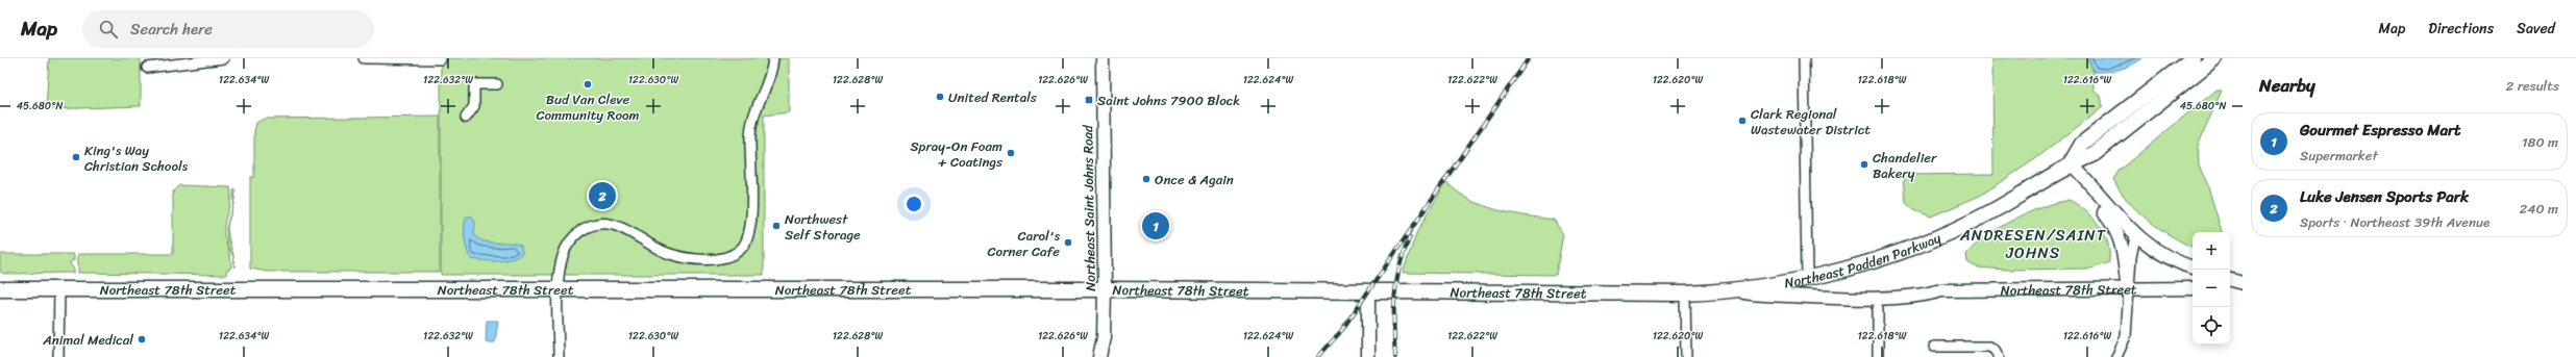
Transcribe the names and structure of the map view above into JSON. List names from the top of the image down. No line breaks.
{"streets":{"main road":["Northeast Padden Parkway","Northeast 78th Street"],"street":["Northeast Saint Johns Road"]},"crossings":[["Northeast Saint Johns Road","Northeast 78th Street"],["Northeast Padden Parkway","Northeast 78th Street"]],"districts":["ANDRESEN/SAINT JOHNS"],"places":{"other":["Bud Van Cleve Community Room","United Rentals","Clark Regional Wastewater District","Spray-On Foam + Coatings","King's Way Christian Schools","Chandelier Bakery","Once & Again","Northwest Self Storage","Carol's Corner Cafe","Animal Medical"],"transit":["Saint Johns 7900 Block"]},"page":{"header":"Map","search":"Search here","nav":["Map","Directions","Saved"],"heading":["Nearby","2 results"],"list":[{"mark":"1","name":"Gourmet Espresso Mart","note":"Supermarket","value":"180 m"},{"mark":"2","name":"Luke Jensen Sports Park","note":"Sports · Northeast 39th Avenue","value":"240 m"}],"pins":["2","1"],"map_buttons":["+","−"]},"coordinates":["122.634°W","122.632°W","122.630°W","122.628°W","122.626°W","122.624°W","122.622°W","122.620°W","122.618°W","122.616°W","45.680°N"]}
